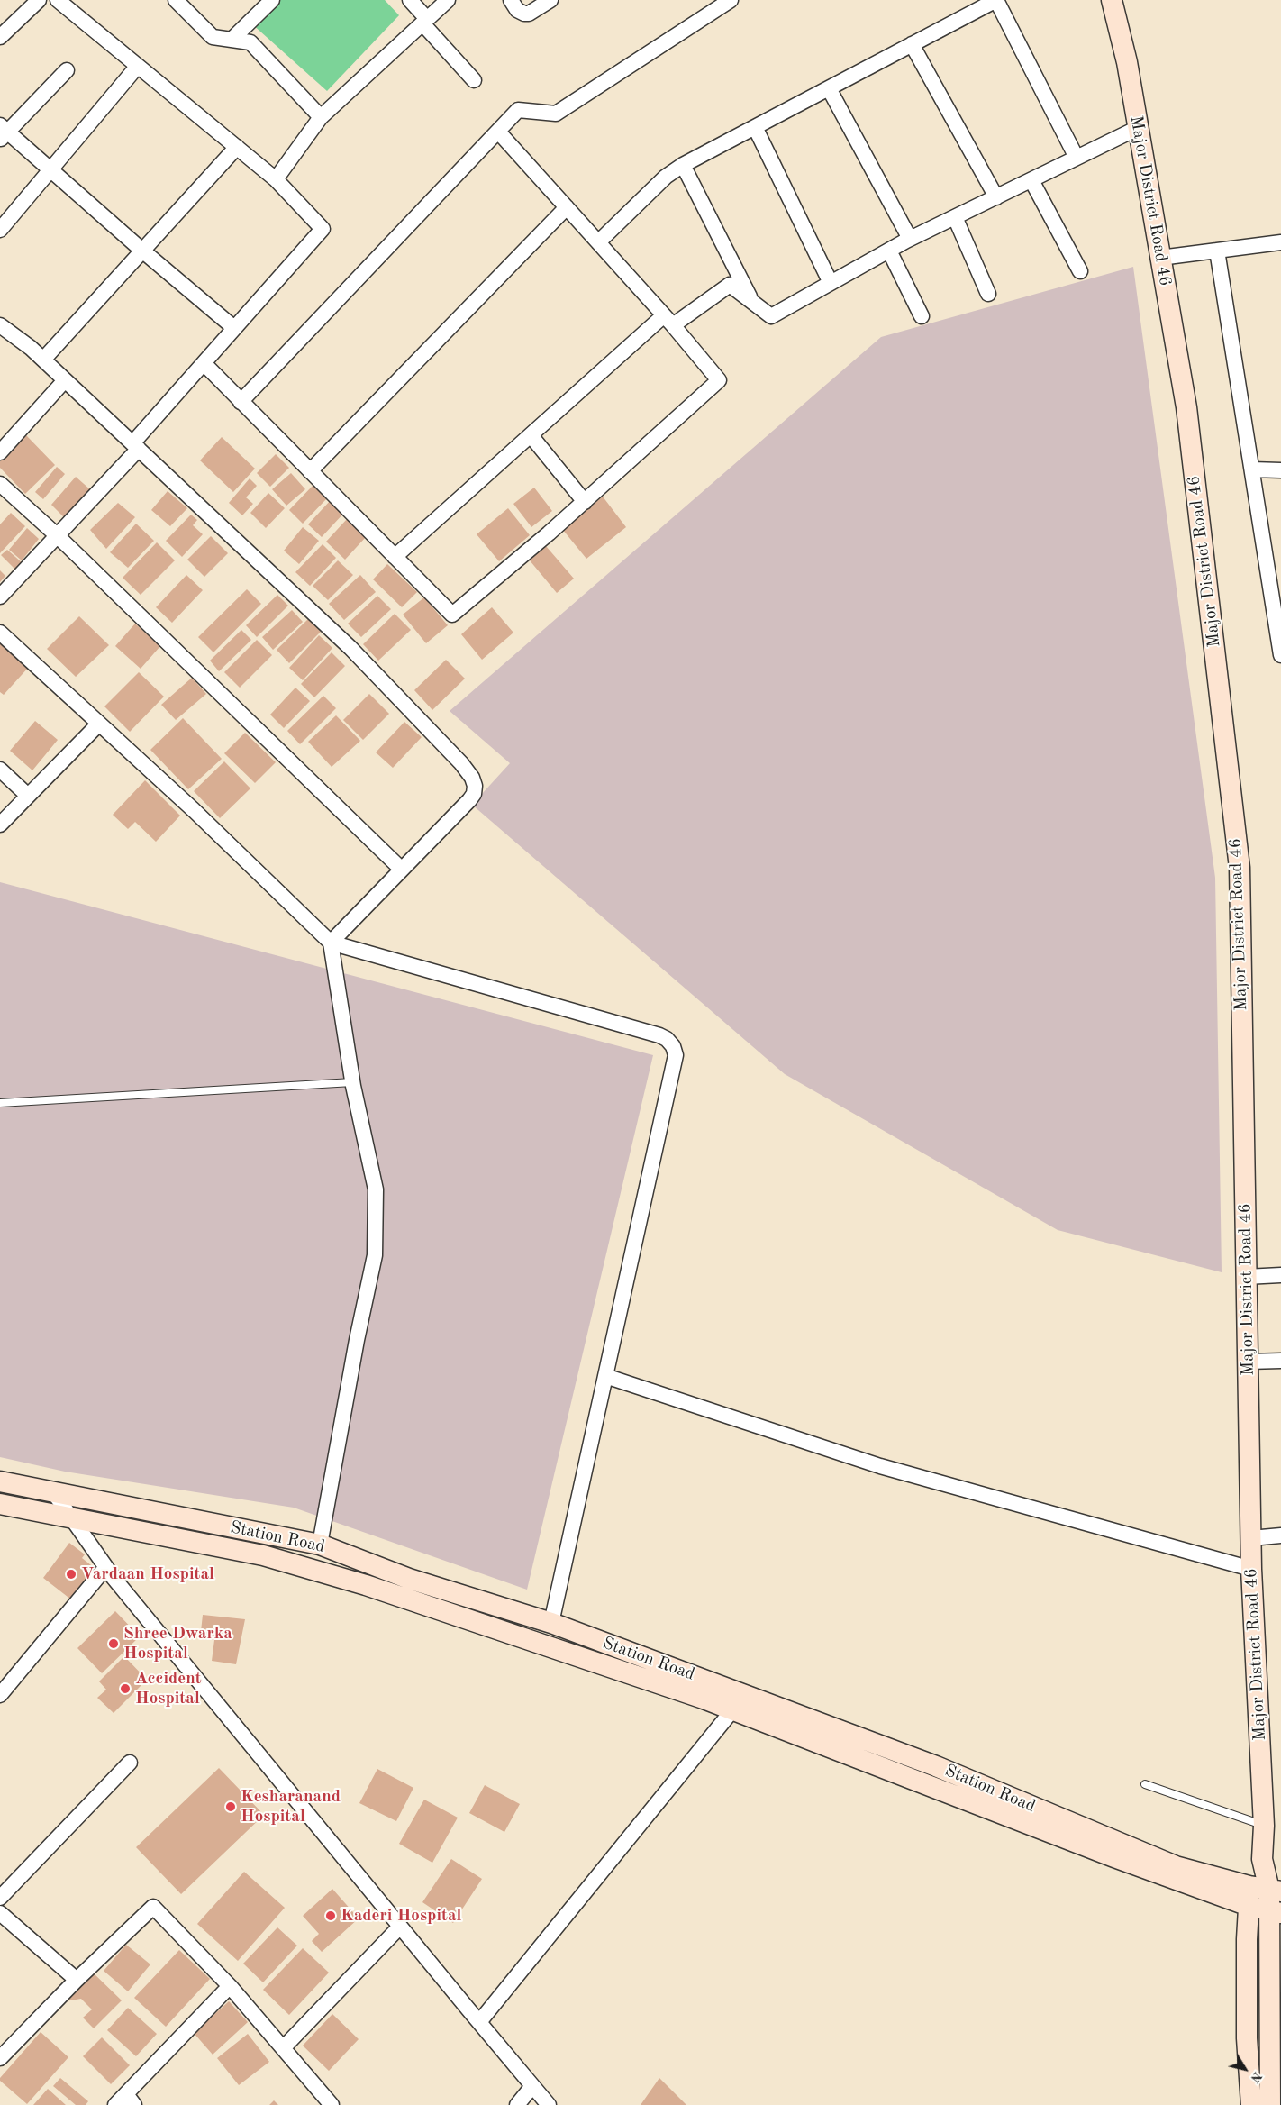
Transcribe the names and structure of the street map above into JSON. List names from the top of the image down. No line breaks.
{"streets":{"main road":["Major District Road 46","Station Road"]},"crossings":[["Major District Road 46","Station Road"]],"places":["Vardaan Hospital","Shree Dwarka Hospital","Accident Hospital","Kesharanand Hospital","Kaderi Hospital"],"north":"bottom right"}
